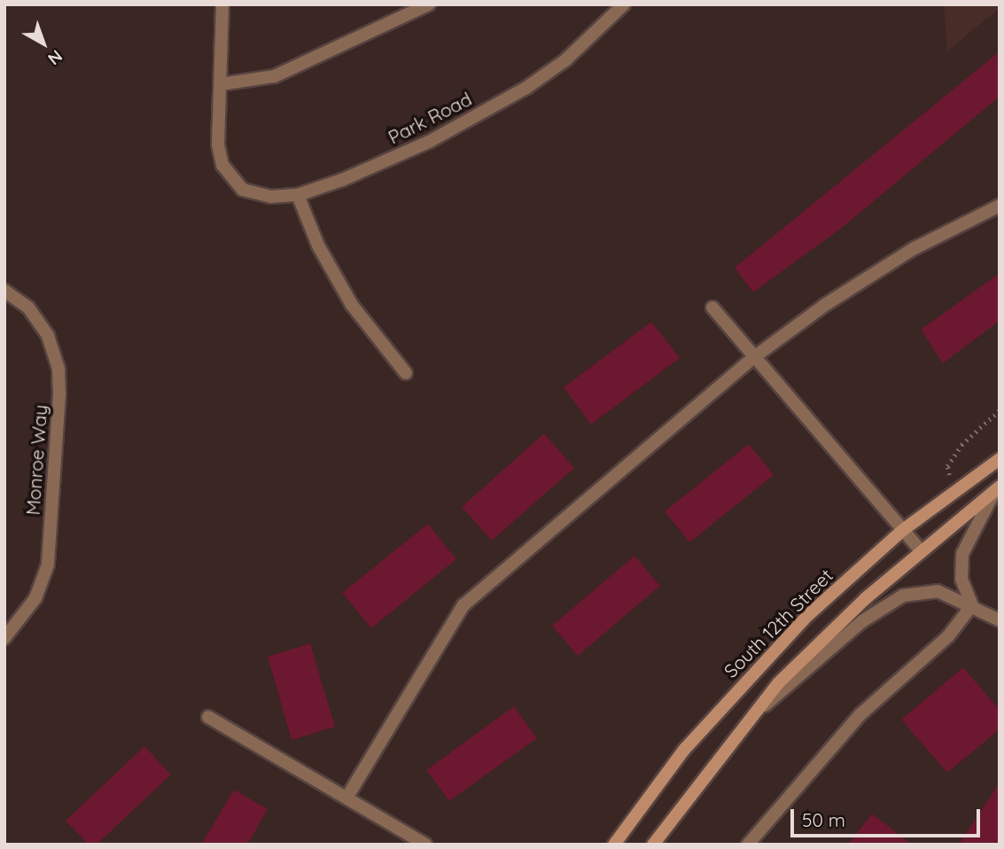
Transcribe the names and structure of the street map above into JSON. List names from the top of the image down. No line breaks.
{"streets":{"main road":["South 12th Street"],"street":["Park Road","Monroe Way"]},"scale_bar":"50 m","north":"bottom right"}
